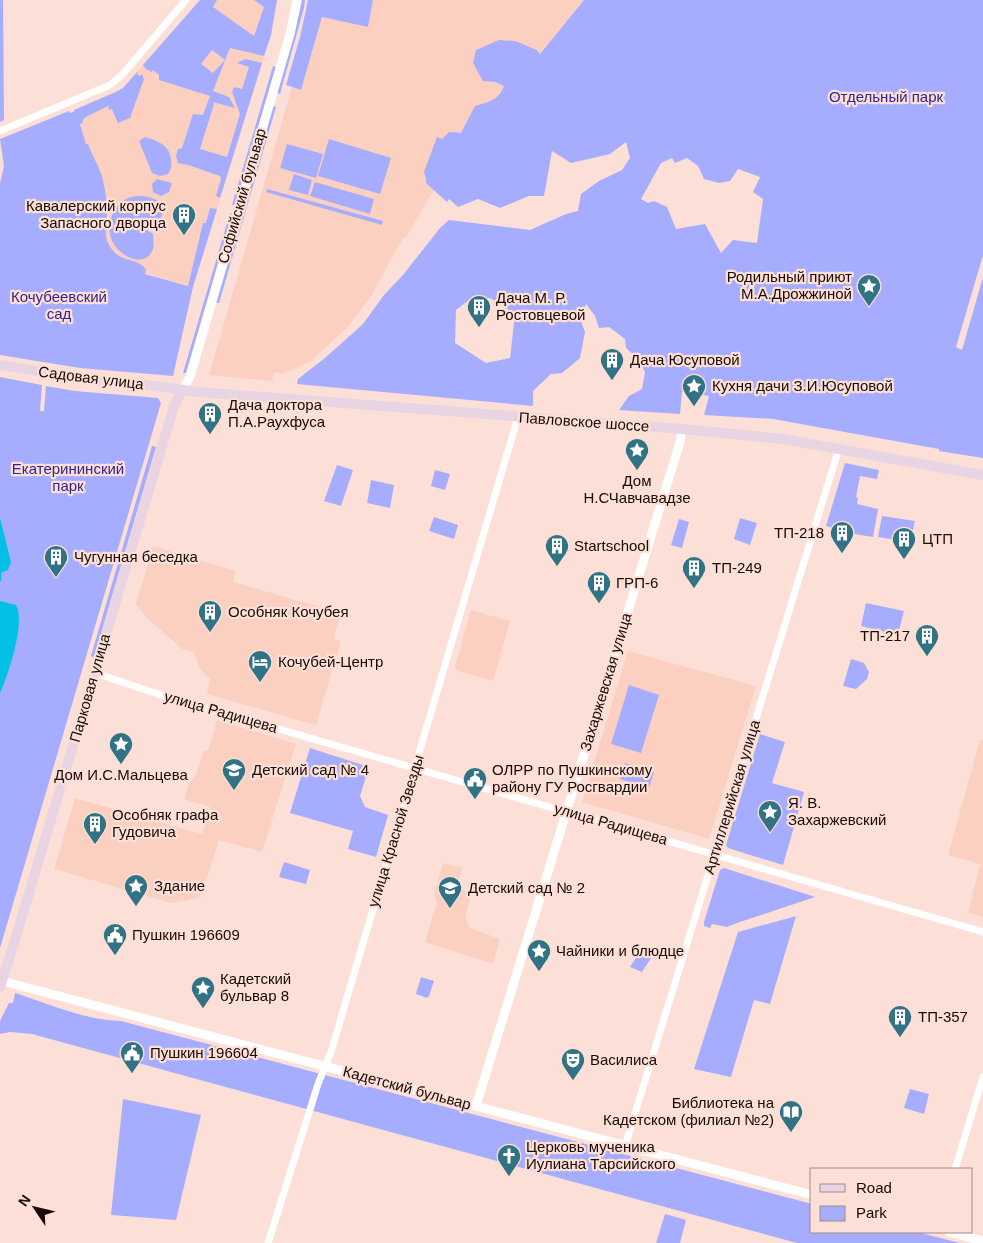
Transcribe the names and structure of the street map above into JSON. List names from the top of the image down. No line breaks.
{"streets":{"main road":["Садовая улица","Павловское шоссе","Парковая улица"],"street":["Софийский бульвар","Захаржевская улица","улица Радищева","Артиллерийская улица","улица Красной Звезды","Кадетский бульвар"]},"crossings":[["Софийский бульвар","Садовая улица"],["Софийский бульвар","Павловское шоссе"],["Софийский бульвар","Парковая улица"],["Садовая улица","Павловское шоссе"],["Садовая улица","Парковая улица"],["Павловское шоссе","Захаржевская улица"],["Павловское шоссе","Парковая улица"],["Павловское шоссе","Артиллерийская улица"],["Павловское шоссе","улица Красной Звезды"],["Захаржевская улица","улица Радищева"],["Захаржевская улица","Кадетский бульвар"],["Парковая улица","улица Радищева"],["Парковая улица","Кадетский бульвар"],["улица Радищева","Артиллерийская улица"],["улица Радищева","улица Красной Звезды"],["Артиллерийская улица","Кадетский бульвар"],["улица Красной Звезды","Кадетский бульвар"]],"parks":["Отдельный парк","Кочубеевский сад","Екатерининский парк"],"places":{"building":["Кавалерский корпус Запасного дворца","Дача М. Р. Ростовцевой","Дача Юсуповой","Дача доктора П.А.Раухфуса","ТП-218","ЦТП","Startschool","Чугунная беседка","ТП-249","ГРП-6","Особняк Кочубея","ТП-217","Особняк графа Гудовича","ТП-357"],"place":["Родильный приют М.А.Дрожжиной","Кухня дачи З.И.Юсуповой","Дом Н.СЧавчавадзе","Дом И.С.Мальцева","Я. В. Захаржевский","Здание","Чайники и блюдце","Кадетский бульвар 8"],"hotel":["Кочубей-Центр"],"school or university":["Детский сад № 4","Детский сад № 2"],"public building":["ОЛРР по Пушкинскому району ГУ Росгвардии","Пушкин 196609","Пушкин 196604"],"theatre":["Василиса"],"library":["Библиотека на Кадетском (филиал №2)"],"church":["Церковь мученика Иулиана Тарсийского"]},"legend":["Road","Park"],"north":"top left"}
